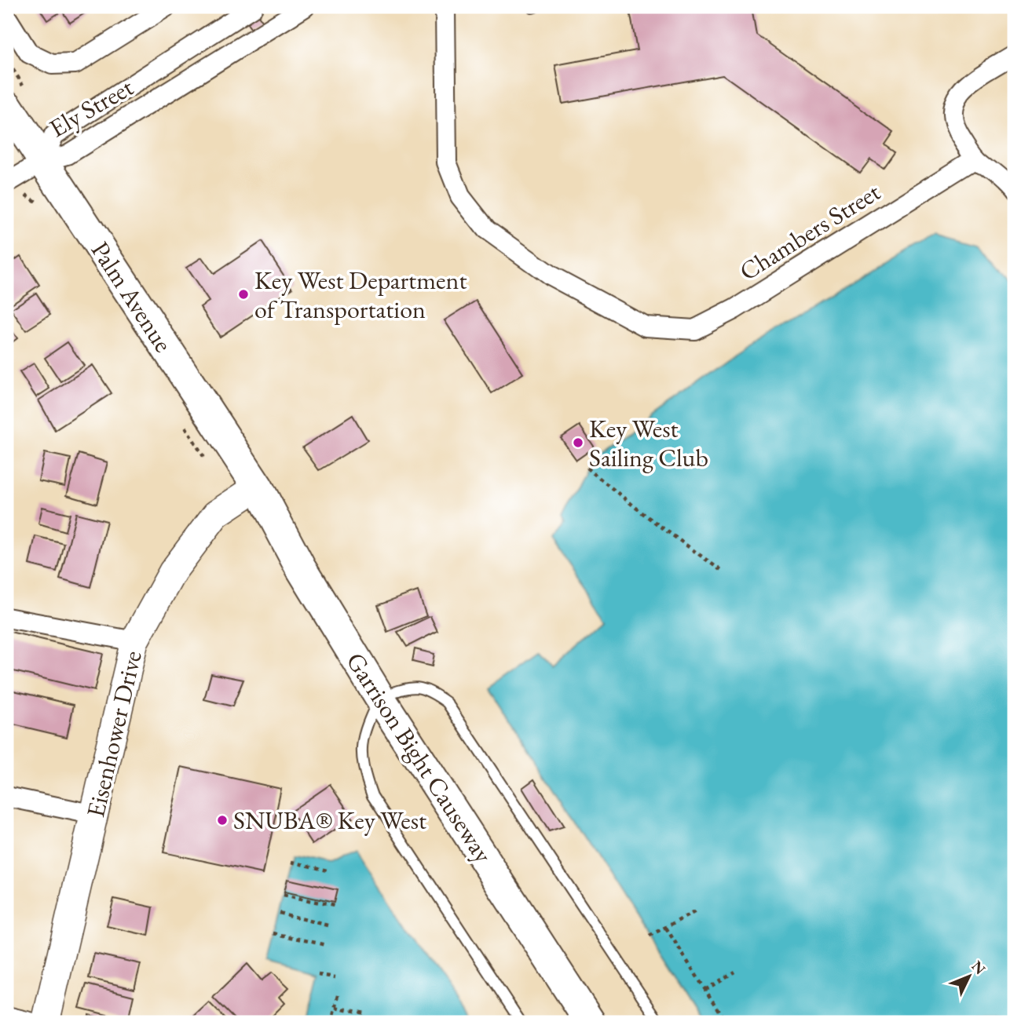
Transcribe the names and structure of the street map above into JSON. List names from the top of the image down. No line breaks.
{"streets":{"main road":["Palm Avenue","Garrison Bight Causeway"],"street":["Ely Street","Chambers Street","Eisenhower Drive"]},"crossings":[["Ely Street","Palm Avenue"],["Palm Avenue","Eisenhower Drive"],["Palm Avenue","Garrison Bight Causeway"],["Eisenhower Drive","Garrison Bight Causeway"]],"places":["Key West Department of Transportation","Key West Sailing Club","SNUBA® Key West"],"north":"top right"}
